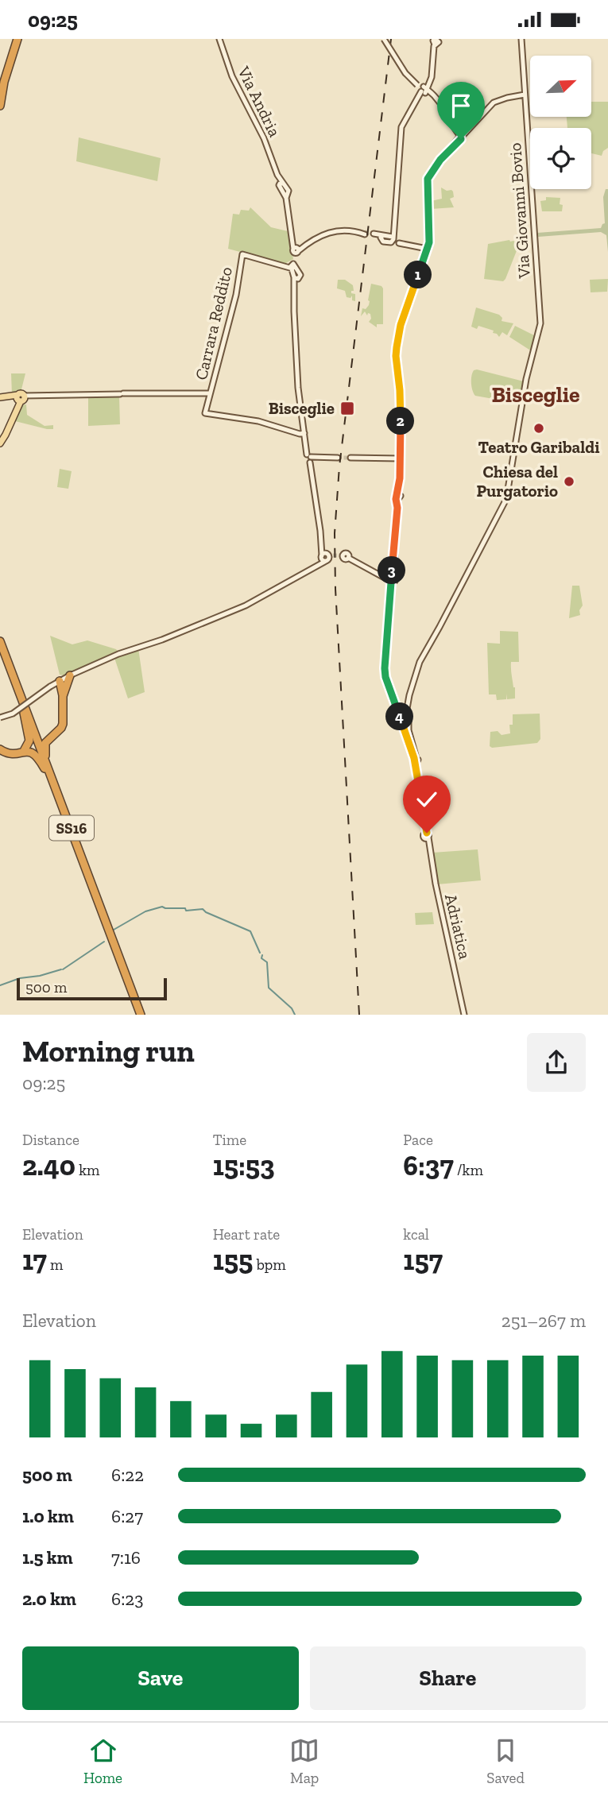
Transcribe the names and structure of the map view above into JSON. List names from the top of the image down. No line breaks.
{"streets":{"highway":["SS16"],"street":["Via Andria","Via Giovanni Bovio","Carrara Reddito","Adriatica"]},"crossings":[["Via Giovanni Bovio","Adriatica"]],"districts":["Bisceglie"],"places":{"transit":["Bisceglie"],"other":["Teatro Garibaldi","Chiesa del Purgatorio"]},"scale_bar":"500 m","north":"top right","page":{"status":"09:25","pins":["1","2","3","4"],"scale":"500 m","heading":["Morning run","09:25"],"stats":[["Distance","2.40 km"],["Time","15:53"],["Pace","6:37 /km"],["Elevation","17 m"],["Heart rate","155 bpm"],["kcal","157"]],"chart":["Elevation","251–267 m"],"list":[{"name":"500 m","note":"6:22"},{"name":"1.0 km","note":"6:27"},{"name":"1.5 km","note":"7:16"},{"name":"2.0 km","note":"6:23"}],"buttons":["Save","Share"],"tabs":["Home","Map","Saved"]}}
